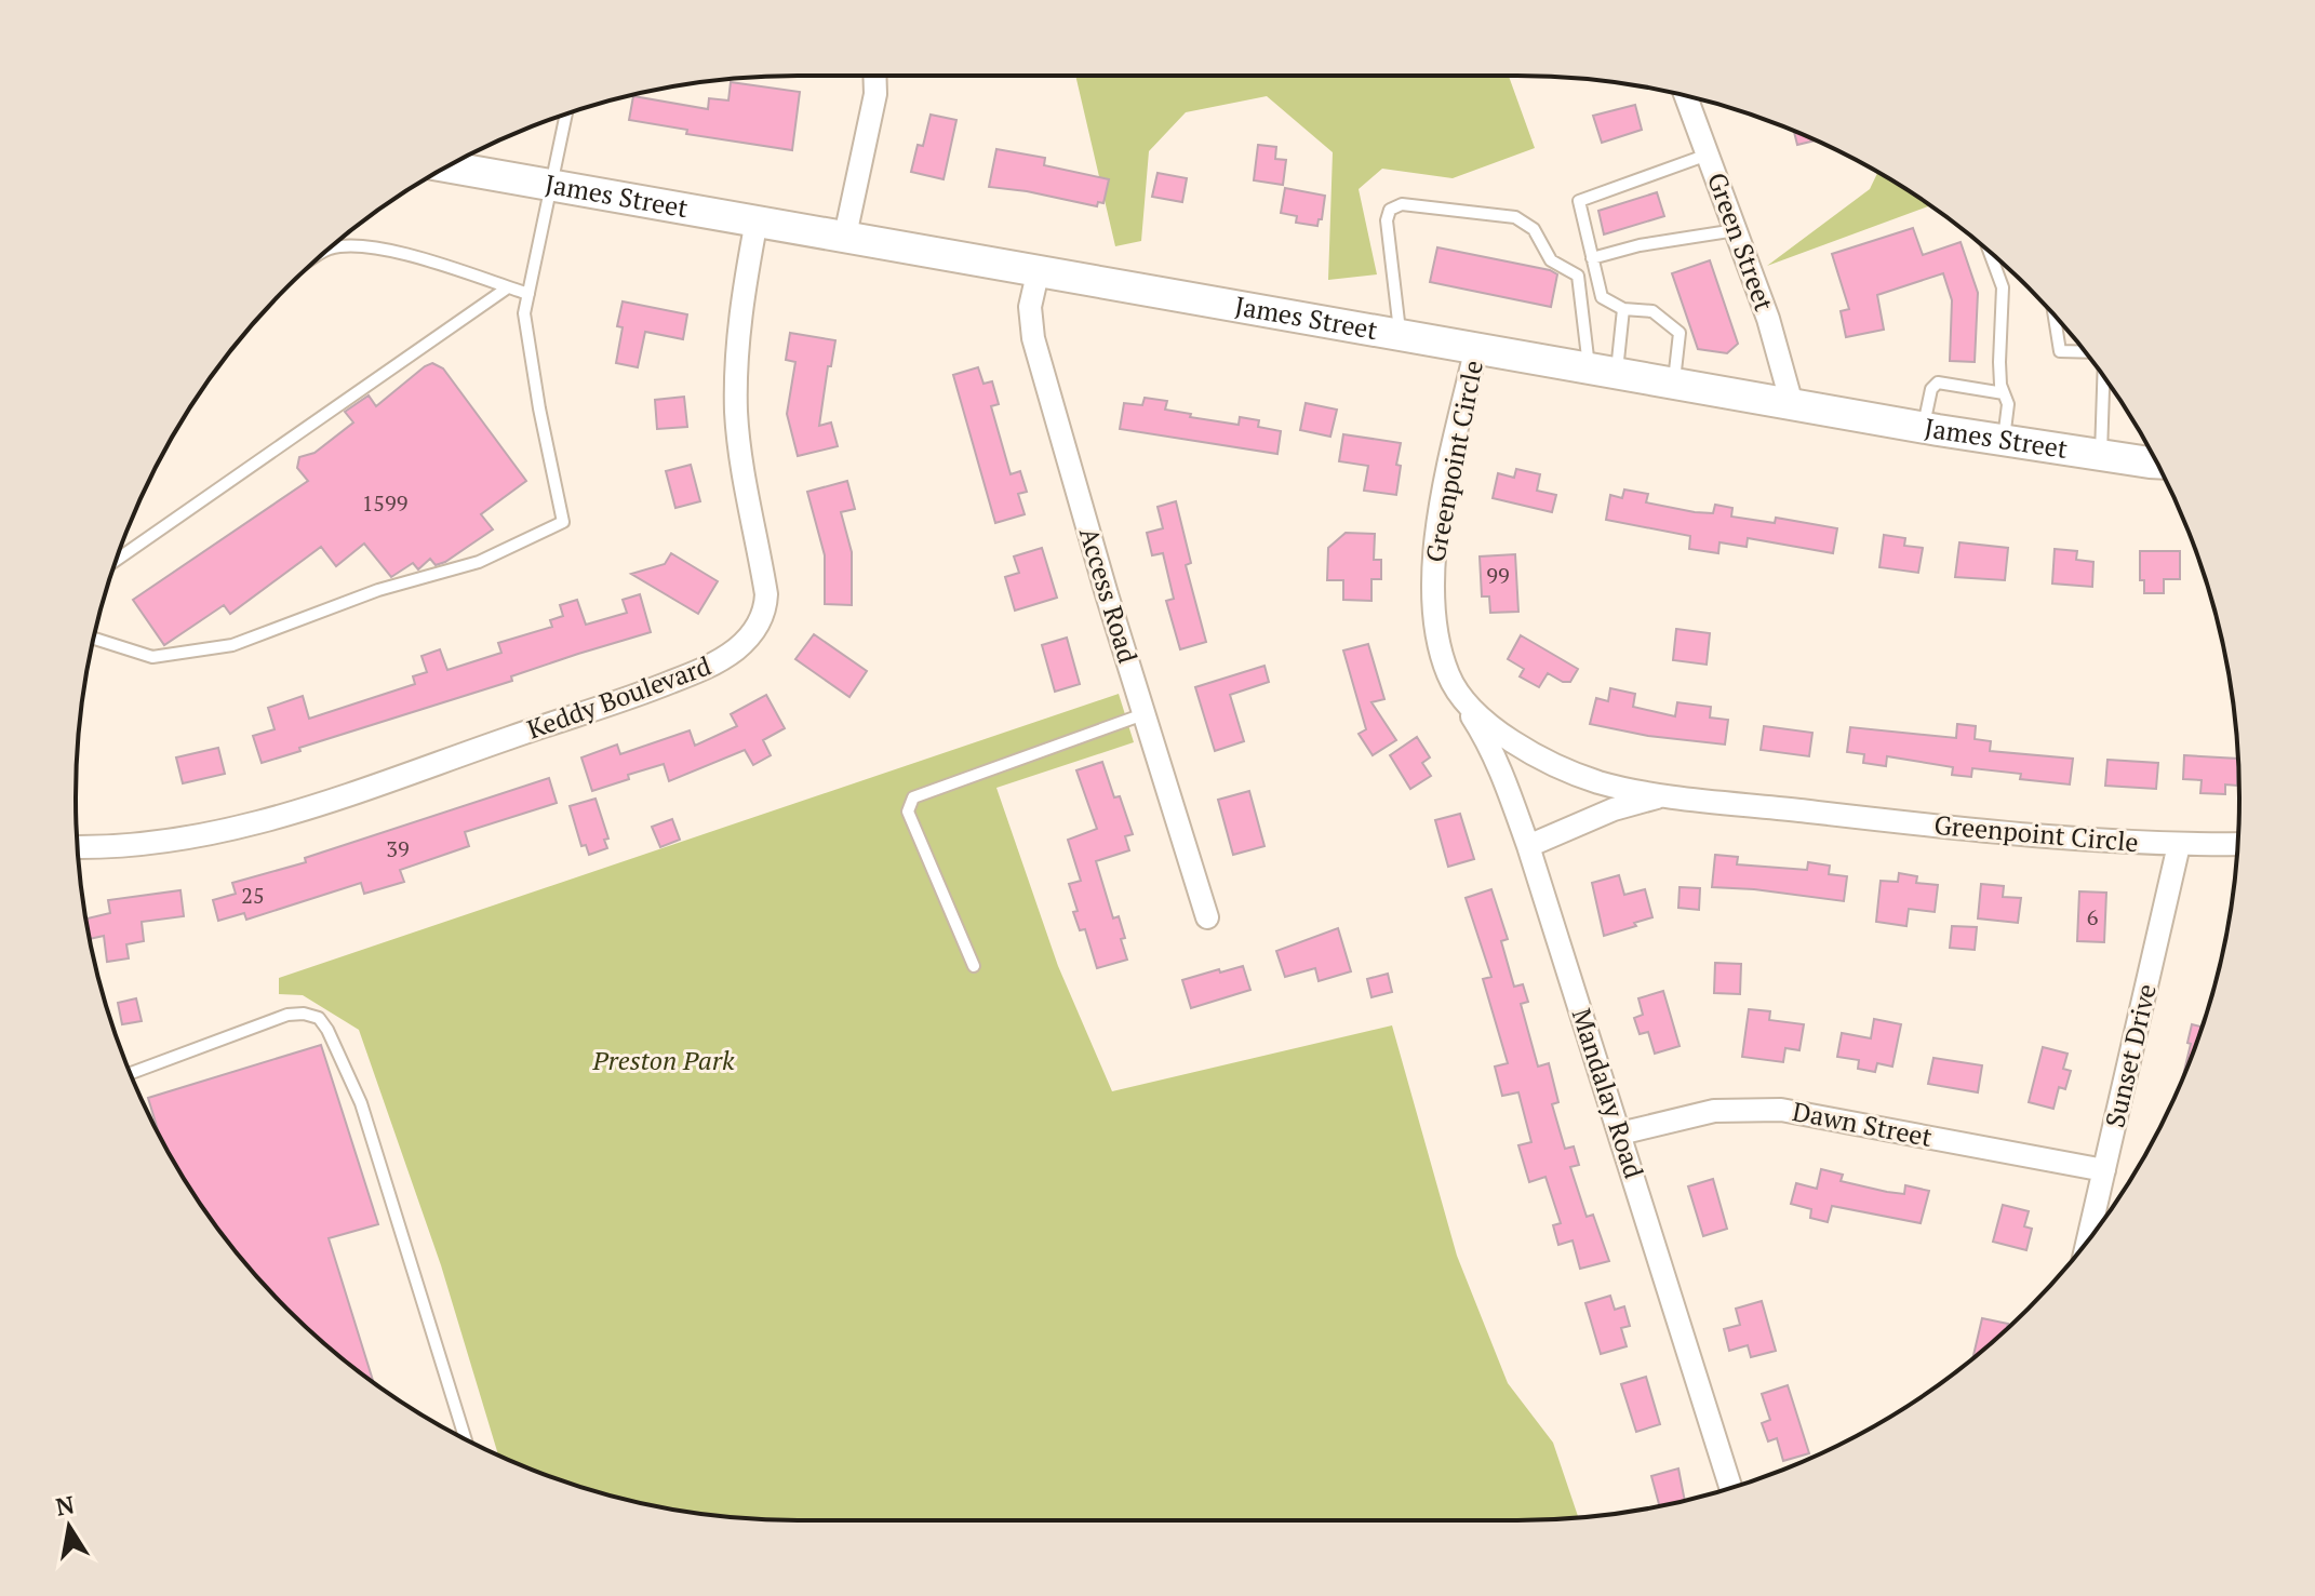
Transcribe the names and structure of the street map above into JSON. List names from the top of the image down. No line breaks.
{"streets":{"main road":["James Street"],"street":["Green Street","Greenpoint Circle","Access Road","Keddy Boulevard","Sunset Drive","Mandalay Road","Dawn Street"]},"crossings":[["James Street","Green Street"],["James Street","Greenpoint Circle"],["James Street","Access Road"],["James Street","Keddy Boulevard"],["Greenpoint Circle","Sunset Drive"],["Greenpoint Circle","Mandalay Road"],["Sunset Drive","Dawn Street"],["Mandalay Road","Dawn Street"]],"parks":["Preston Park"],"house_numbers":["1599","99","39","25","6"],"north":"top"}
